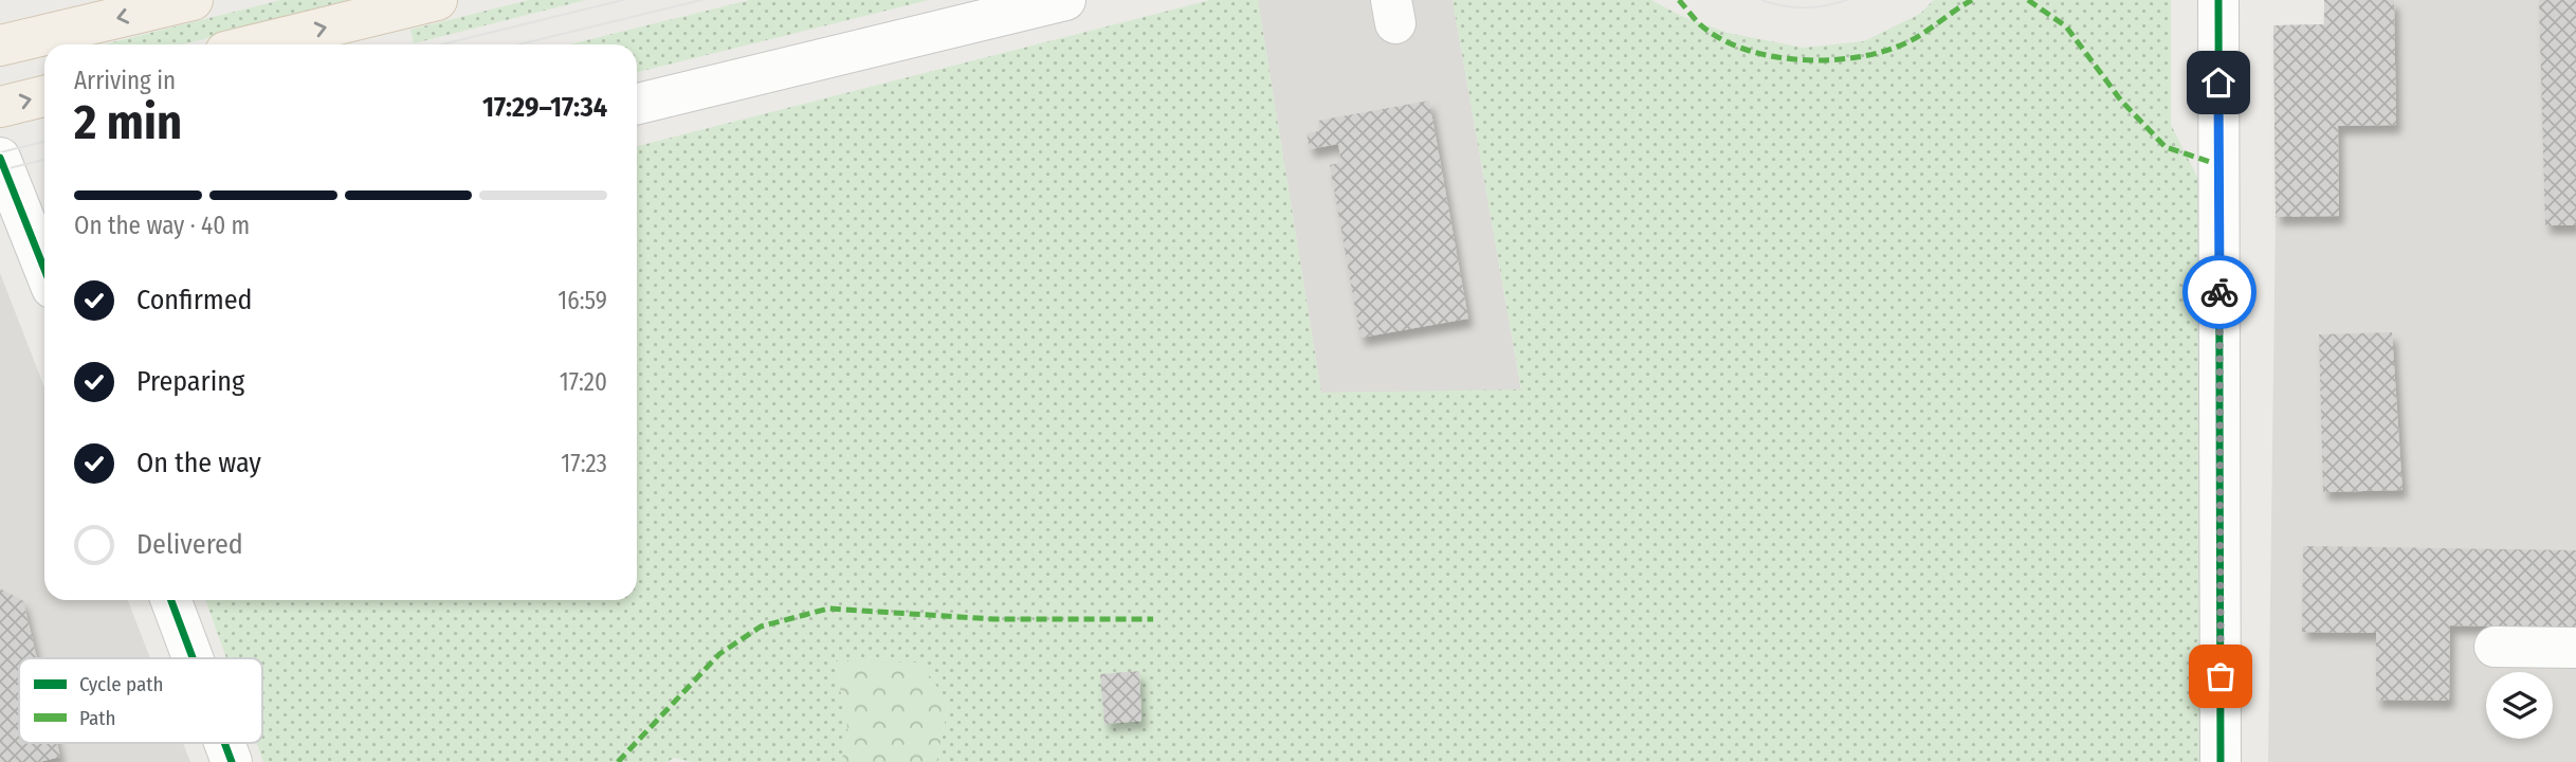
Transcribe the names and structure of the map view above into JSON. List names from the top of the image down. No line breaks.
{"legend":["Cycle path","Path"],"page":{"heading":["2 min","Arriving in","17:29–17:34"],"bar":"On the way · 40 m","list":[["Confirmed","16:59"],["Preparing","17:20"],["On the way","17:23"],"Delivered"]}}
